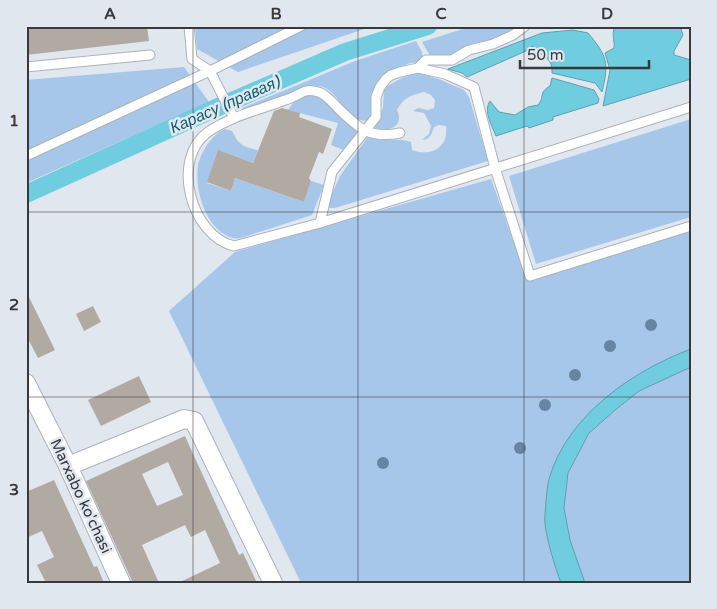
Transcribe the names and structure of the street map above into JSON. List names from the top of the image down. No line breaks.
{"streets":{"street":["Marxabo ko'chasi"]},"water":["Карасу (правая)"],"scale_bar":"50 m","grid":{"columns":["A","B","C","D"],"rows":["1","2","3"]}}
